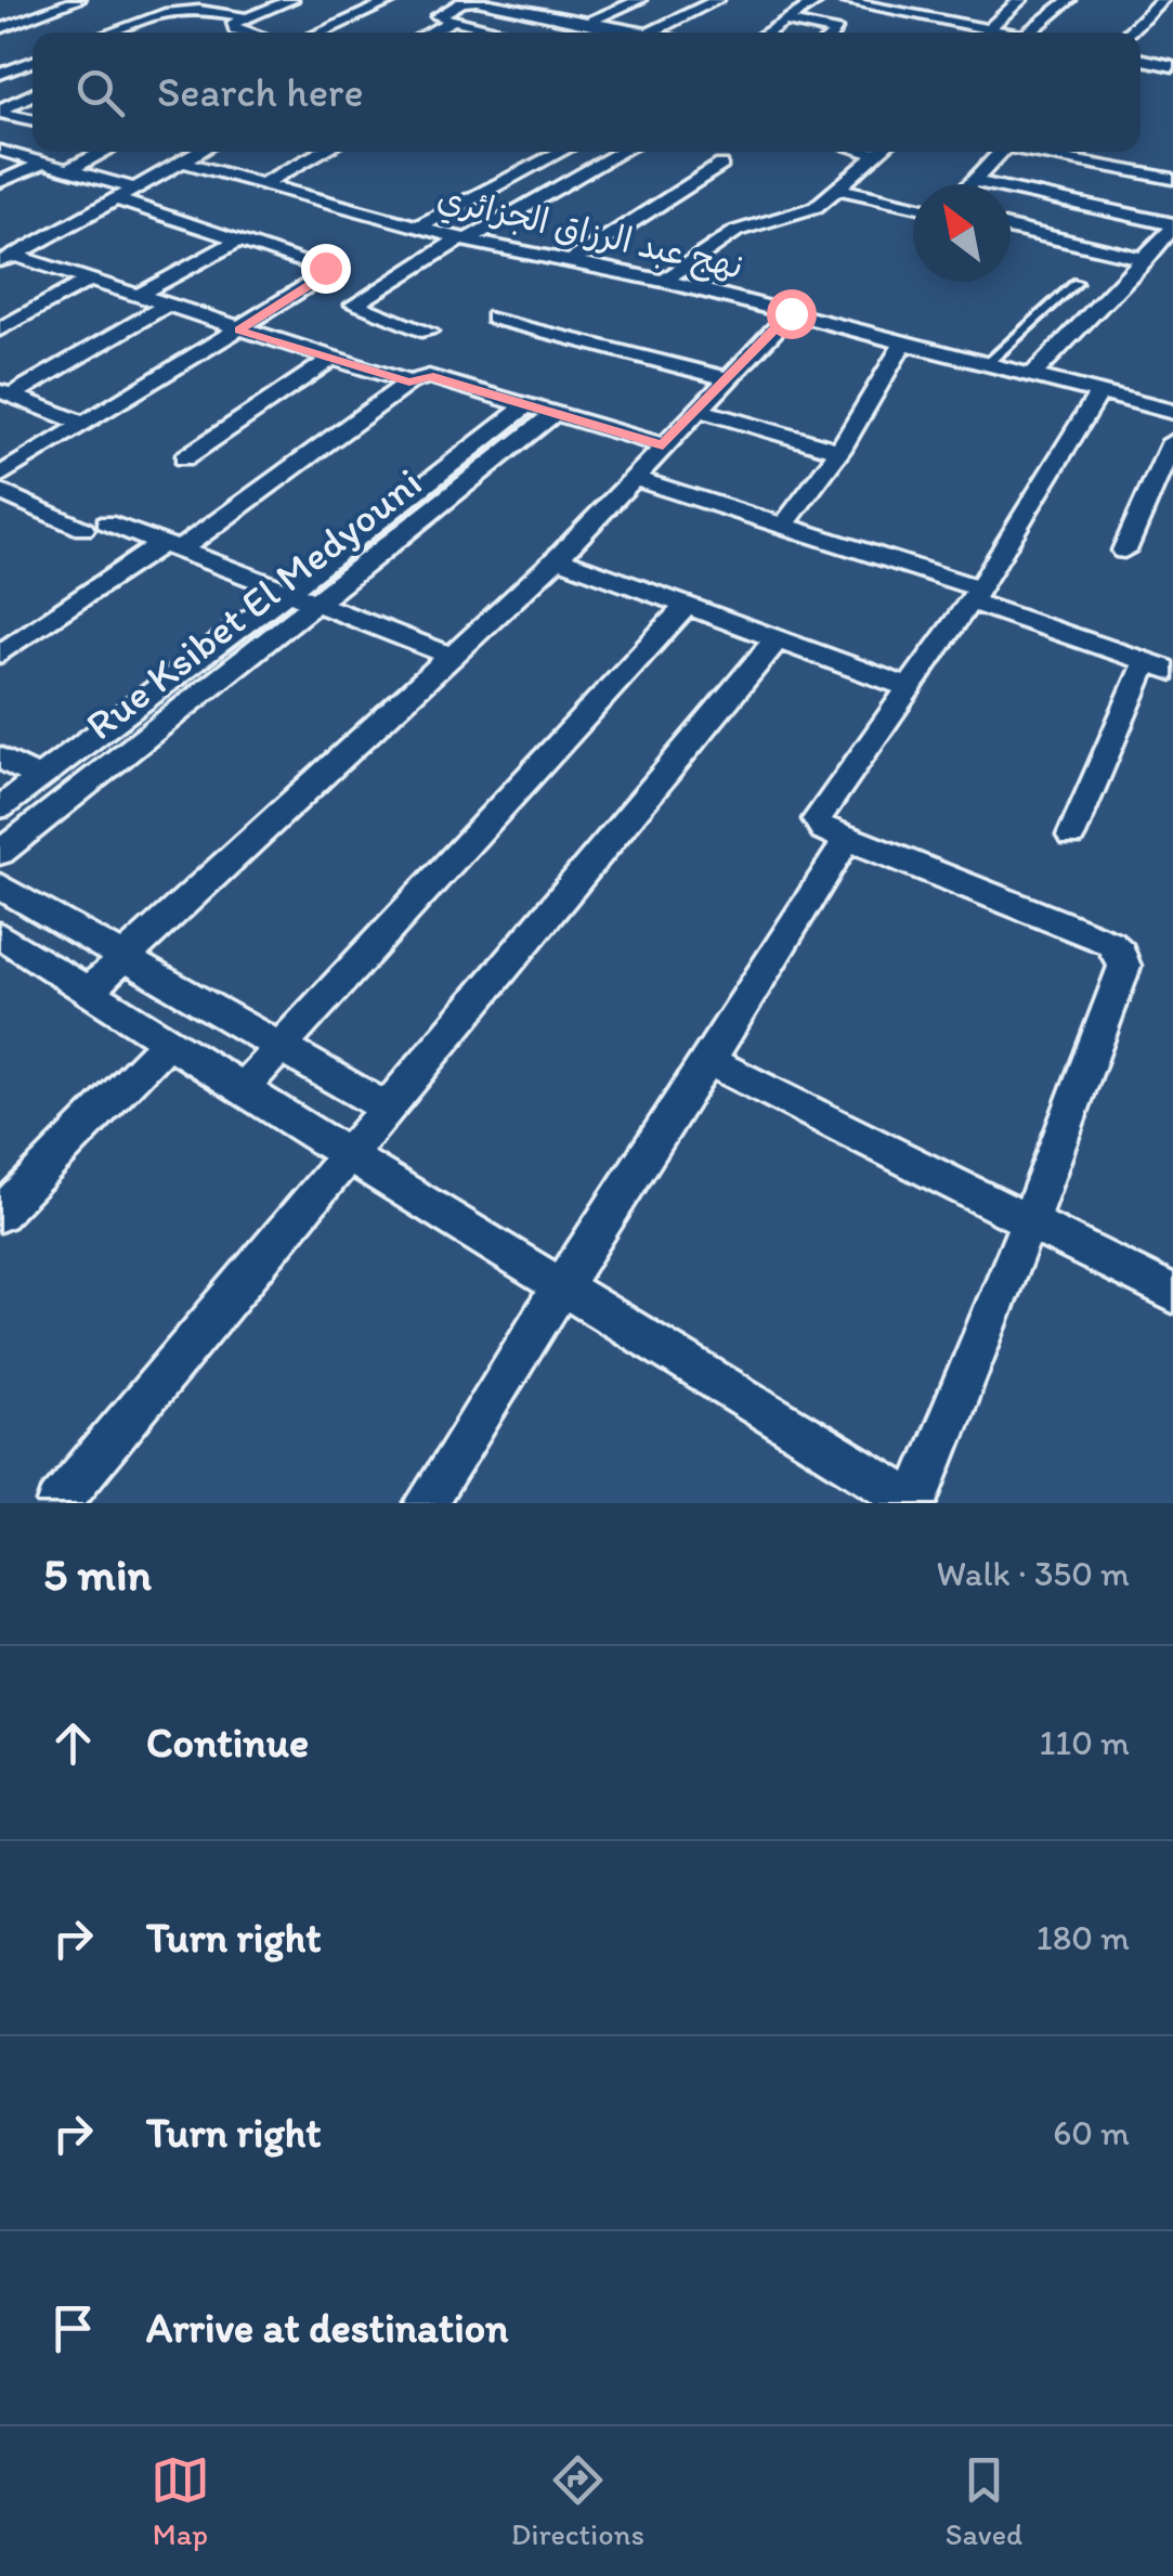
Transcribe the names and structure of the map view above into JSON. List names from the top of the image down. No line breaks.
{"streets":{"street":["نهج عبد الرزاق الجزائري","Rue Ksibet El Medyouni"]},"north":"top left","page":{"search":"Search here","heading":["5 min","Walk · 350 m"],"list":[["Continue","110 m"],["Turn right","180 m"],["Turn right","60 m"],"Arrive at destination"],"nav":["Map","Directions","Saved"]}}
